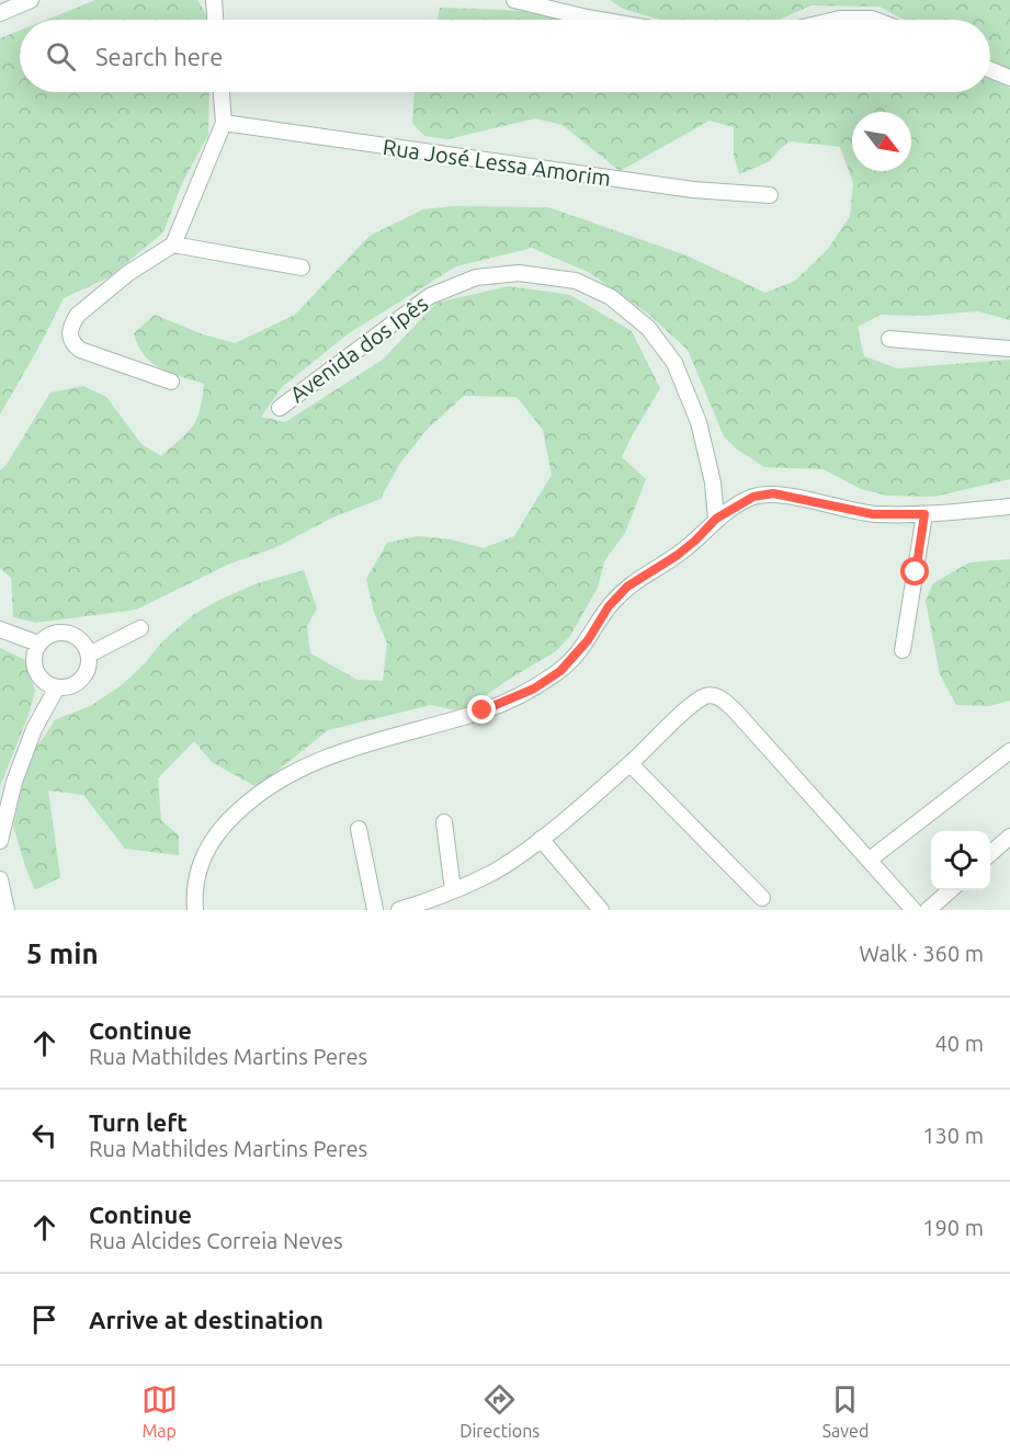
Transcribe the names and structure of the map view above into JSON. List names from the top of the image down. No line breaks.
{"streets":{"street":["Rua José Lessa Amorim","Avenida dos Ipês"]},"north":"bottom right","page":{"search":"Search here","heading":["5 min","Walk · 360 m"],"list":[["Continue","Rua Mathildes Martins Peres","40 m"],["Turn left","Rua Mathildes Martins Peres","130 m"],["Continue","Rua Alcides Correia Neves","190 m"],"Arrive at destination"],"nav":["Map","Directions","Saved"]}}
